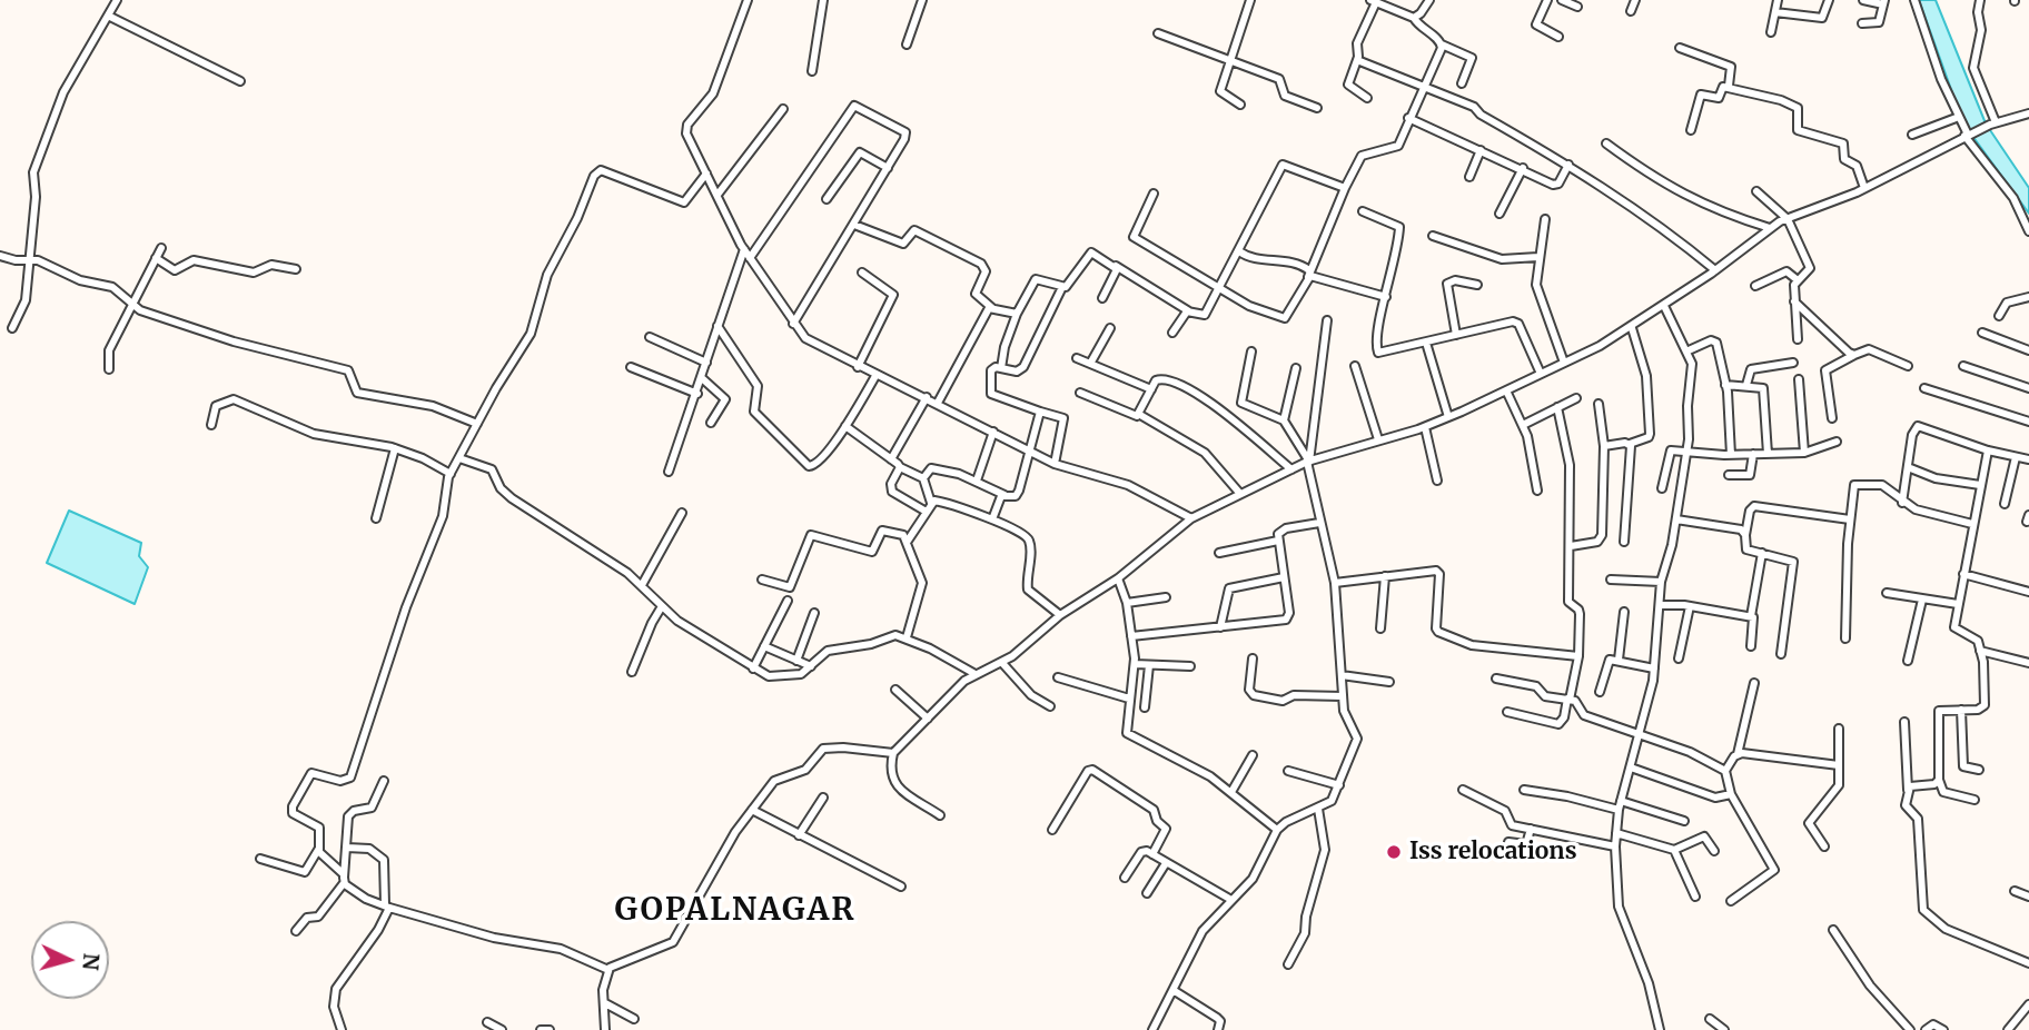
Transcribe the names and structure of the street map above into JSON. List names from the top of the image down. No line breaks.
{"districts":["GOPALNAGAR"],"places":["Iss relocations"],"north":"right"}
